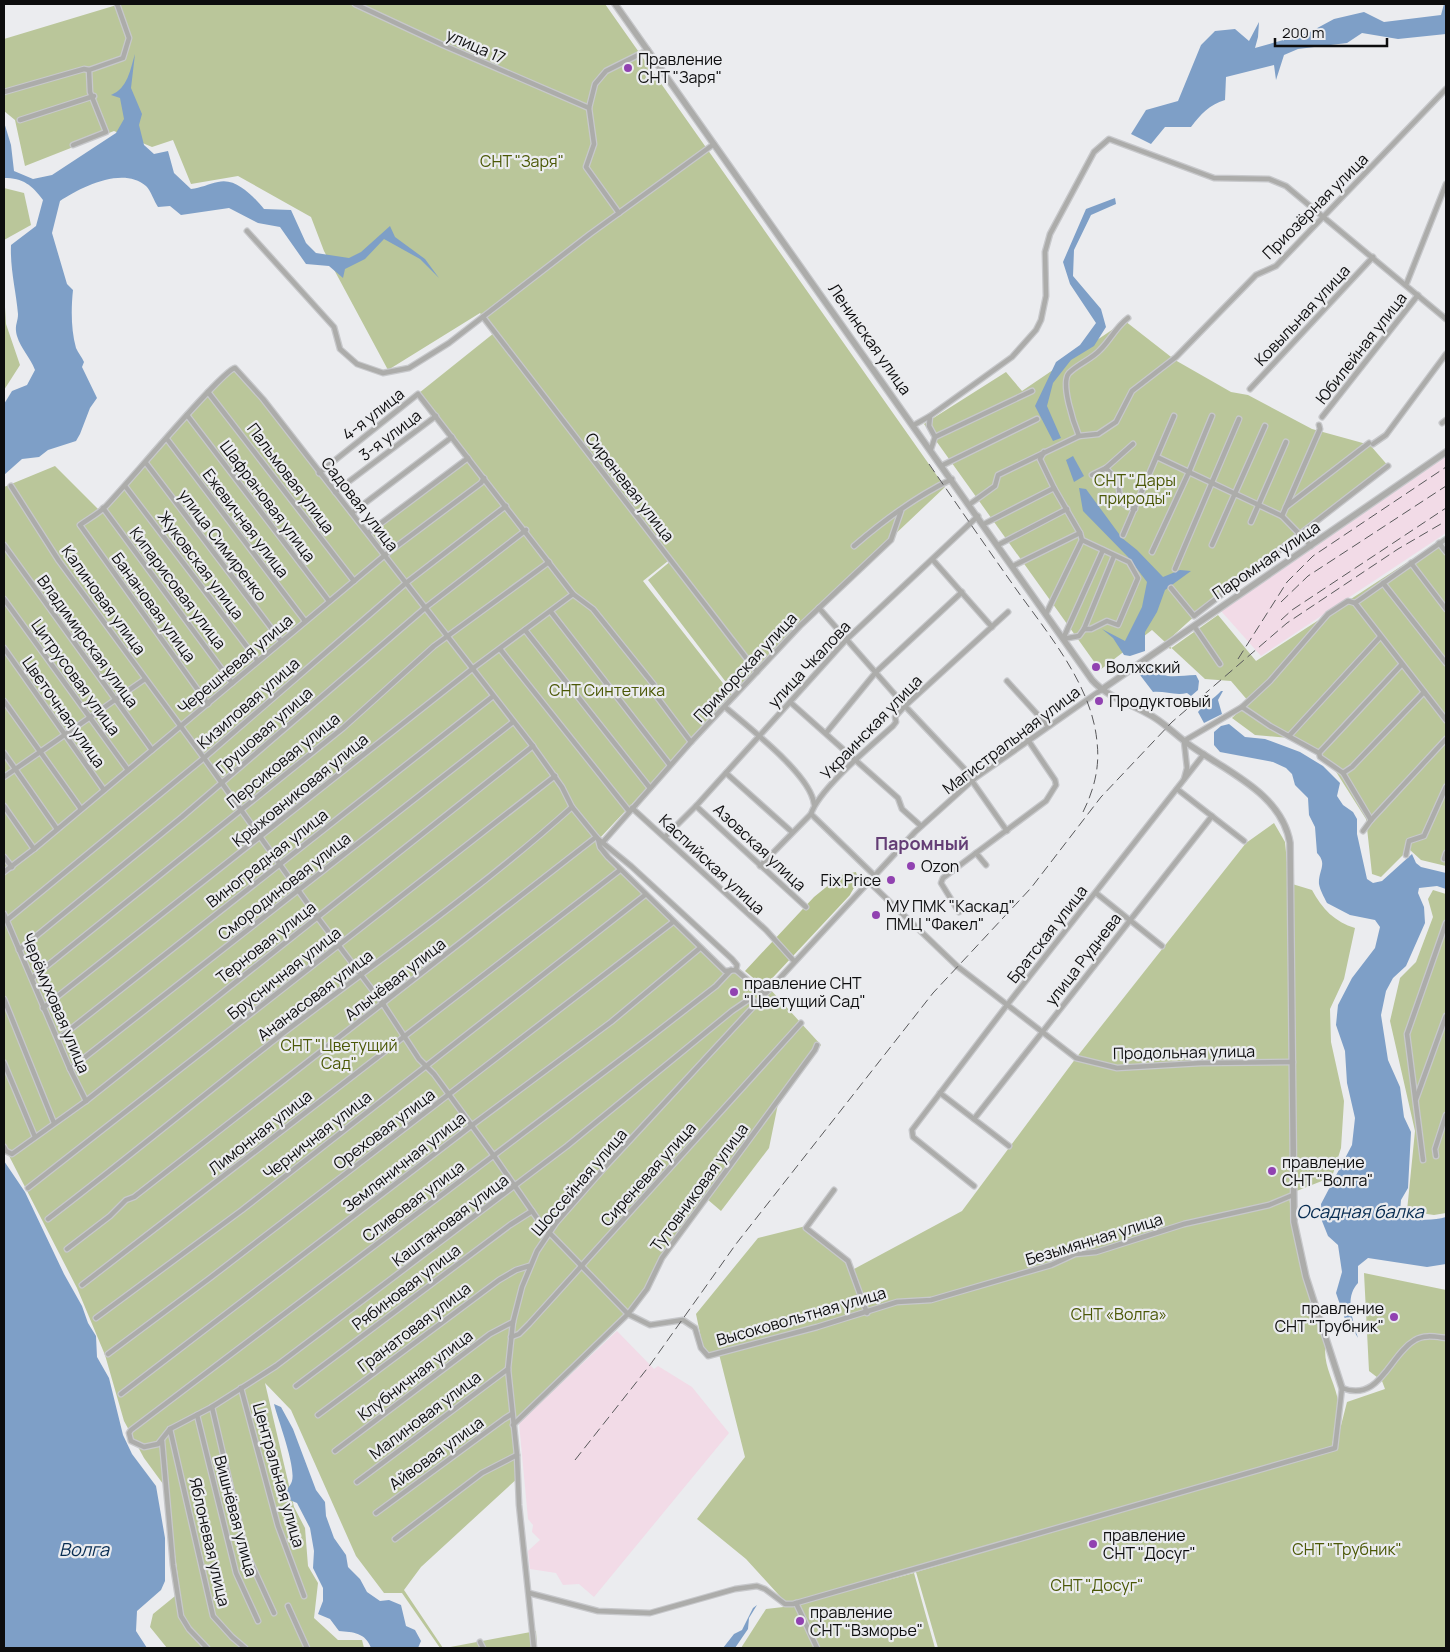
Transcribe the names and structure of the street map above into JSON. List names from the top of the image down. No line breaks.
{"streets":{"street":["улица 17","Приозёрная улица","Ковыльная улица","Ленинская улица","Юбилейная улица","4-я улица","3-я улица","Пальмовая улица","Сиреневая улица","Шафрановая улица","Садовая улица","Ежевичная улица","улица Симиренко","Паромная улица","Жуковская улица","Кипарисовая улица","Калиновая улица","Банановая улица","Владимирская улица","Черешневая улица","улица Чкалова","Приморская улица","Цитрусовая улица","Кизиловая улица","Цветочная улица","Украинская улица","Грушовая улица","Магистральная улица","Персиковая улица","Крыжовниковая улица","Азовская улица","Виноградная улица","Каспийская улица","Смородиновая улица","Братская улица","Терновая улица","улица Руднева","Брусничная улица","Алычёвая улица","Ананасовая улица","Черёмуховая улица","Продольная улица","Ореховая улица","Лимонная улица","Черничная улица","Земляничная улица","Шоссейная улица","Тутовниковая улица","Сливовая улица","Каштановая улица","Безымянная улица","Рябиновая улица","Высоковольтная улица","Гранатовая улица","Клубничная улица","Малиновая улица","Айвовая улица","Центральная улица","Вишнёвая улица","Яблоневая улица"]},"crossings":[["Ленинская улица","Паромная улица"],["Ленинская улица","улица Чкалова"],["Ленинская улица","Магистральная улица"],["4-я улица","3-я улица"],["4-я улица","Садовая улица"],["3-я улица","Садовая улица"],["Пальмовая улица","Садовая улица"],["Пальмовая улица","Черешневая улица"],["Сиреневая улица","Калиновая улица"],["Сиреневая улица","Приморская улица"],["Сиреневая улица","Шоссейная улица"],["Шафрановая улица","Садовая улица"],["Шафрановая улица","Черешневая улица"],["Садовая улица","Ежевичная улица"],["Садовая улица","улица Симиренко"],["Садовая улица","Жуковская улица"],["Садовая улица","Кипарисовая улица"],["Садовая улица","Банановая улица"],["Садовая улица","Черешневая улица"],["Садовая улица","Приморская улица"],["Садовая улица","Кизиловая улица"],["Садовая улица","Грушовая улица"],["Садовая улица","Персиковая улица"],["Садовая улица","Крыжовниковая улица"],["Садовая улица","Виноградная улица"],["Садовая улица","Смородиновая улица"],["Садовая улица","Терновая улица"],["Садовая улица","Брусничная улица"],["Садовая улица","Алычёвая улица"],["Садовая улица","Ананасовая улица"],["Ежевичная улица","Черешневая улица"],["улица Симиренко","Черешневая улица"],["Паромная улица","Магистральная улица"],["Жуковская улица","Черешневая улица"],["Кипарисовая улица","Черешневая улица"],["Калиновая улица","Черешневая улица"],["Калиновая улица","Кизиловая улица"],["Калиновая улица","Грушовая улица"],["Калиновая улица","Персиковая улица"],["Калиновая улица","Крыжовниковая улица"],["Калиновая улица","Виноградная улица"],["Калиновая улица","Смородиновая улица"],["Калиновая улица","Терновая улица"],["Калиновая улица","Брусничная улица"],["Калиновая улица","Алычёвая улица"],["Калиновая улица","Ананасовая улица"],["Калиновая улица","Ореховая улица"],["Калиновая улица","Лимонная улица"],["Калиновая улица","Черничная улица"],["Калиновая улица","Земляничная улица"],["Калиновая улица","Шоссейная улица"],["Калиновая улица","Тутовниковая улица"],["Калиновая улица","Сливовая улица"],["Калиновая улица","Каштановая улица"],["Калиновая улица","Рябиновая улица"],["Калиновая улица","Высоковольтная улица"],["Банановая улица","Черешневая улица"],["Владимирская улица","Черешневая улица"],["Черешневая улица","Цитрусовая улица"],["Черешневая улица","Цветочная улица"],["улица Чкалова","Азовская улица"],["улица Чкалова","Каспийская улица"],["Приморская улица","Каспийская улица"],["Приморская улица","Алычёвая улица"],["Кизиловая улица","Черёмуховая улица"],["Украинская улица","Азовская улица"],["Грушовая улица","Черёмуховая улица"],["Магистральная улица","Каспийская улица"],["Магистральная улица","Шоссейная улица"],["Персиковая улица","Черёмуховая улица"],["Крыжовниковая улица","Черёмуховая улица"],["Виноградная улица","Черёмуховая улица"],["Смородиновая улица","Черёмуховая улица"],["Терновая улица","Черёмуховая улица"],["улица Руднева","Продольная улица"],["Шоссейная улица","Тутовниковая улица"],["Шоссейная улица","Каштановая улица"],["Шоссейная улица","Гранатовая улица"],["Шоссейная улица","Клубничная улица"],["Шоссейная улица","Малиновая улица"],["Шоссейная улица","Айвовая улица"],["Тутовниковая улица","Высоковольтная улица"],["Сливовая улица","Каштановая улица"],["Сливовая улица","Яблоневая улица"],["Каштановая улица","Центральная улица"],["Каштановая улица","Вишнёвая улица"],["Каштановая улица","Яблоневая улица"],["Безымянная улица","Высоковольтная улица"]],"districts":["Паромный"],"water":["Осадная балка","Волга"],"parks":["СНТ \"Заря\"","СНТ \"Дары природы\"","СНТ Синтетика","СНТ \"Цветущий Сад\"","СНТ «Волга»","СНТ \"Трубник\"","СНТ \"Досуг\""],"places":["Правление СНТ \"Заря\"","Волжский","Продуктовый","Ozon","Fix Price","МУ ПМК \"Каскад\" ПМЦ \"Факел\"","правление СНТ \"Цветущий Сад\"","правление СНТ \"Волга\"","правление СНТ \"Трубник\"","правление СНТ \"Досуг\"","правление СНТ \"Взморье\""],"scale_bar":"200 m"}
